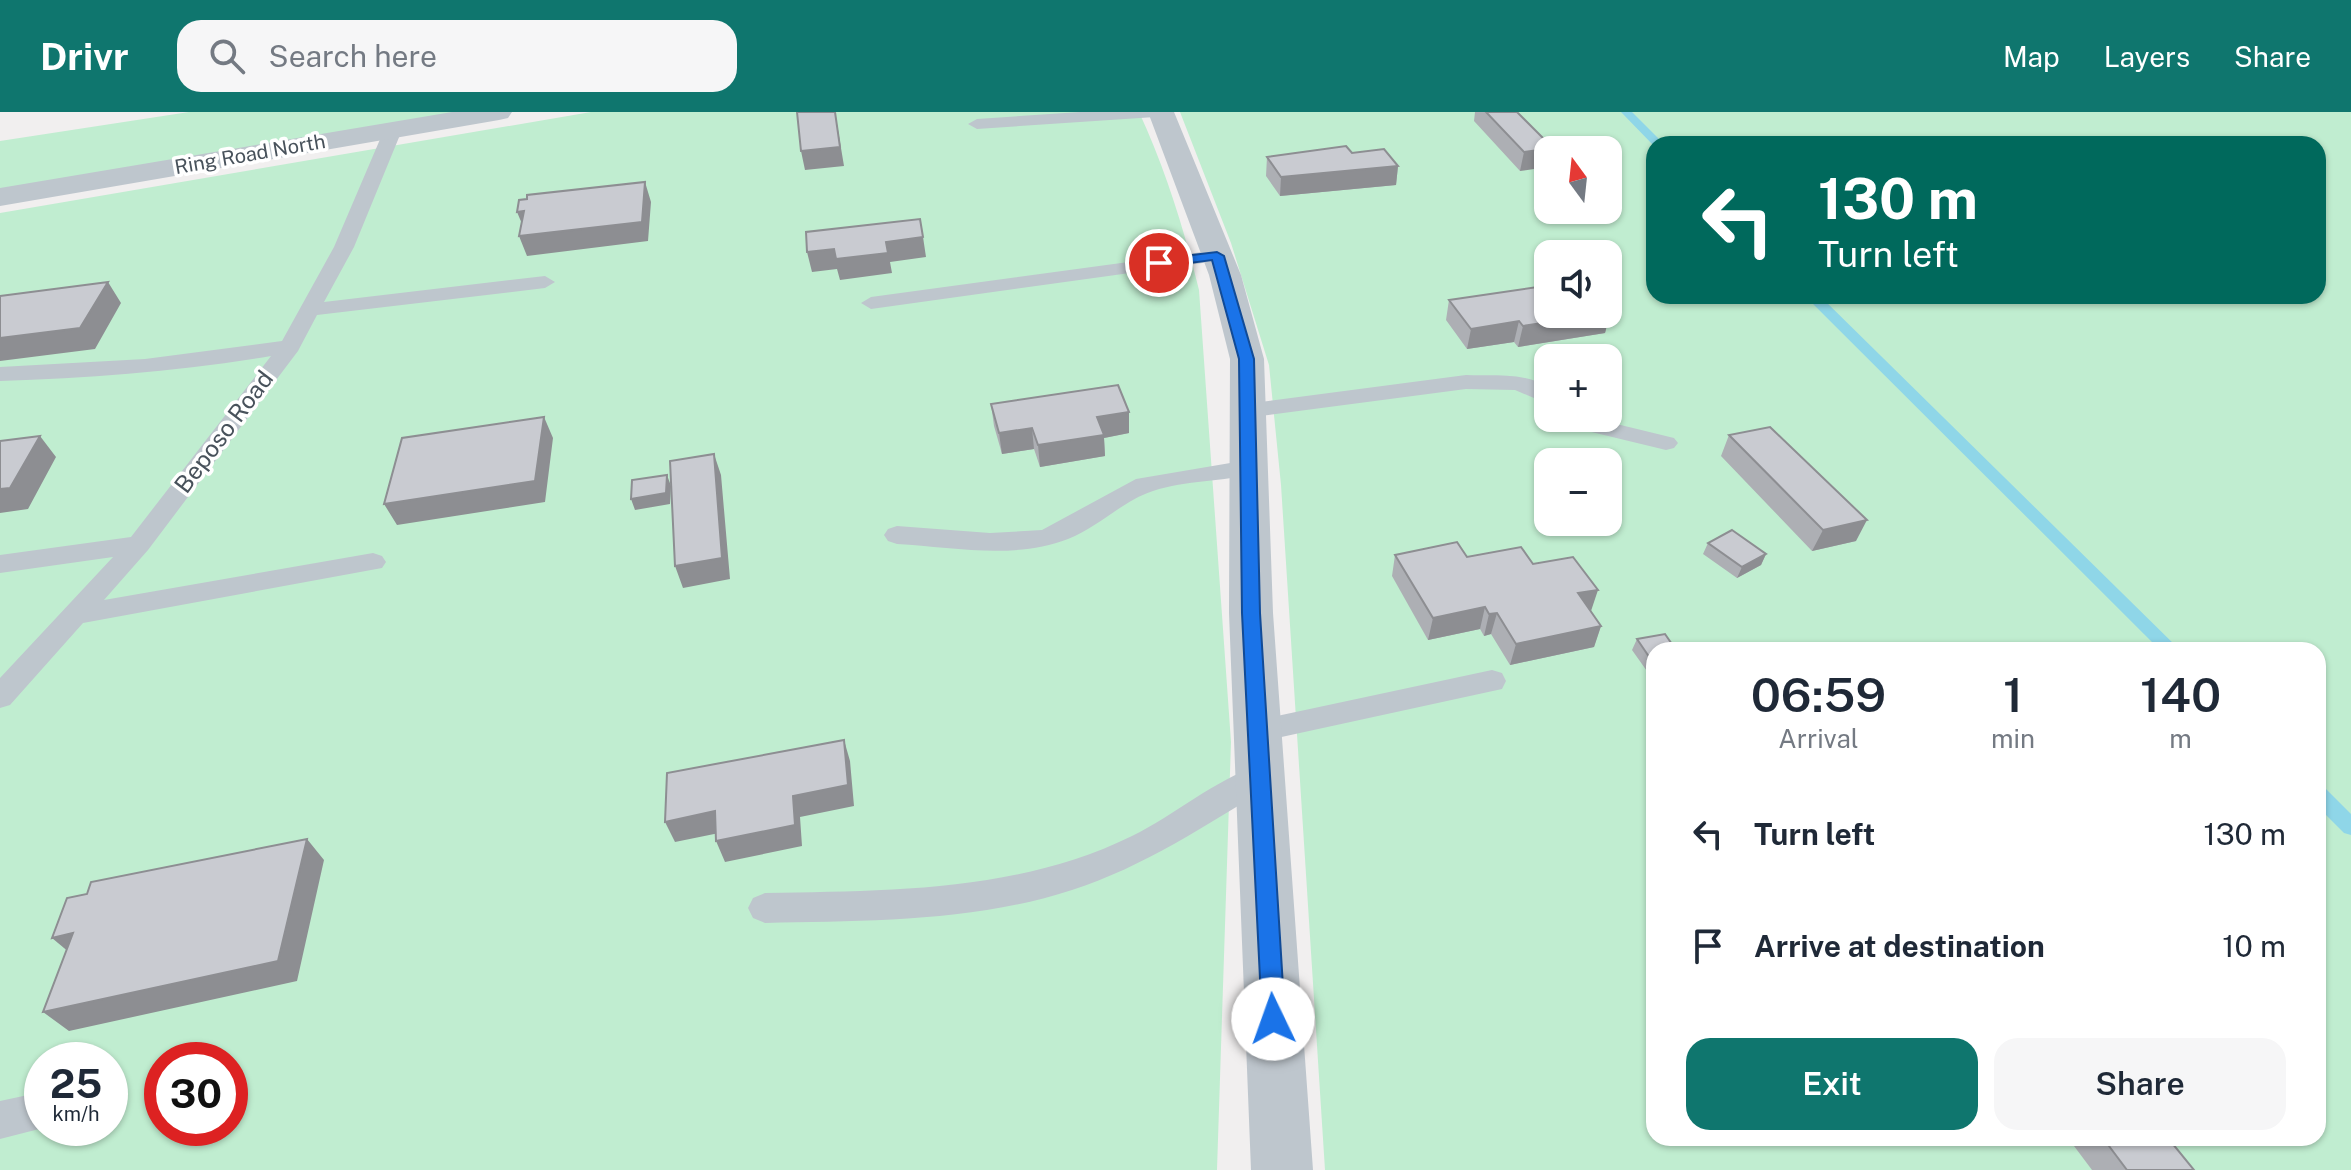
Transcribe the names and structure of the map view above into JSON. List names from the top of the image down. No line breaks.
{"streets":{"street":["Ring Road North"],"lane":["Beposo Road"]},"crossings":[["Ring Road North","Beposo Road"]],"north":"top","page":{"header":"Drivr","search":"Search here","nav":["Map","Layers","Share"],"map_buttons":["+","−"],"turn":["130 m","Turn left"],"eta":["06:59","Arrival","1","min","140","m"],"list":[{"name":"Turn left","value":"130 m"},{"name":"Arrive at destination","value":"10 m"}],"buttons":["Exit","Share"],"speed":"25 km/h","limit":"30"}}
